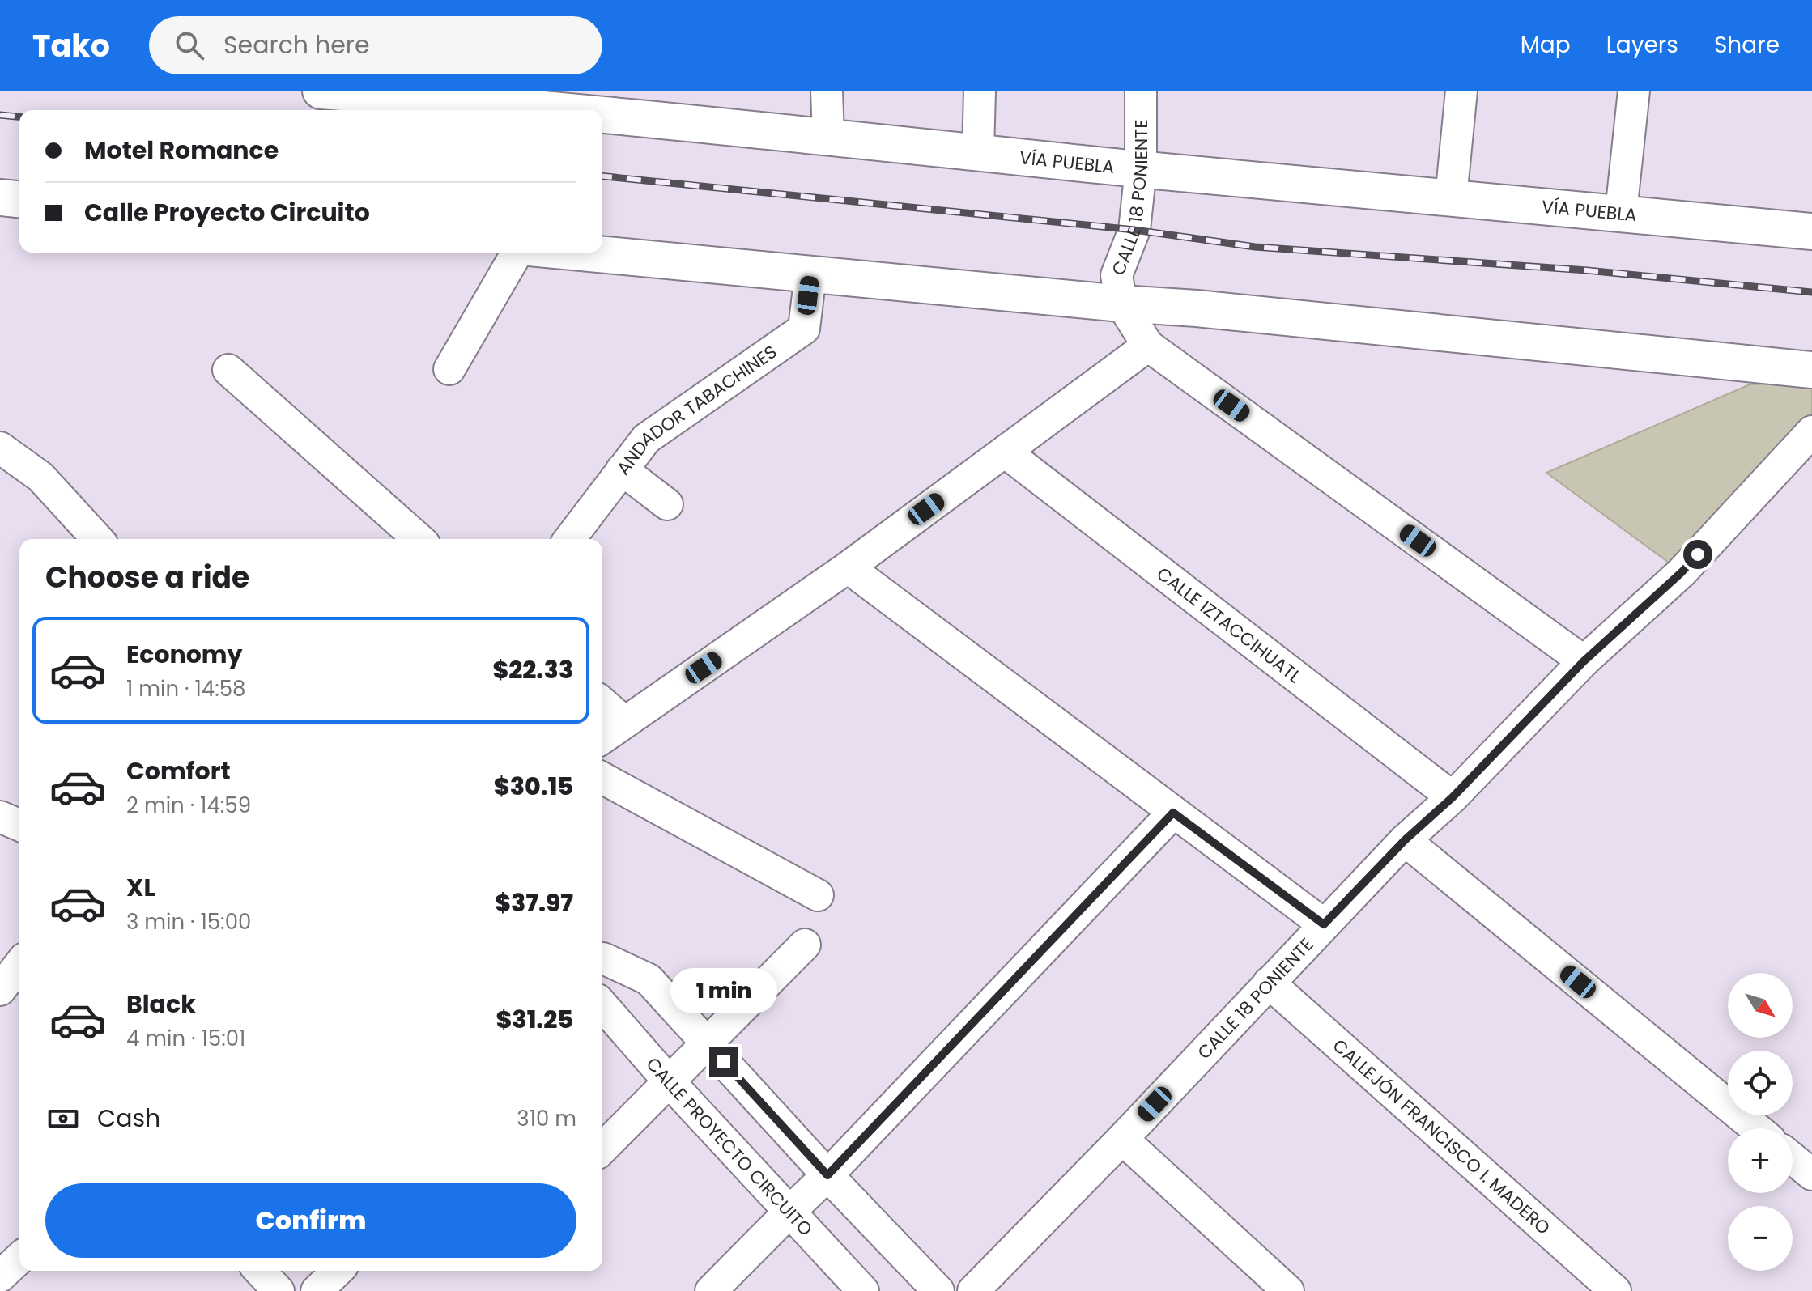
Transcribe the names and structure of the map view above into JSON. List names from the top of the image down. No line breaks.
{"streets":{"main road":["VÍA PUEBLA"],"street":["CALLE 18 PONIENTE","ANDADOR TABACHINES","CALLE IZTACCIHUATL","CALLEJÓN FRANCISCO I. MADERO","CALLE PROYECTO CIRCUITO"]},"crossings":[["VÍA PUEBLA","CALLE 18 PONIENTE"],["CALLE 18 PONIENTE","CALLE IZTACCIHUATL"],["CALLE 18 PONIENTE","CALLEJÓN FRANCISCO I. MADERO"]],"north":"bottom right","page":{"header":"Tako","search":"Search here","nav":["Map","Layers","Share"],"banner":["Motel Romance","Calle Proyecto Circuito"],"heading":"Choose a ride","list":[{"name":"Economy","note":"1 min · 14:58","value":"$22.33"},{"name":"Comfort","note":"2 min · 14:59","value":"$30.15"},{"name":"XL","note":"3 min · 15:00","value":"$37.97"},{"name":"Black","note":"4 min · 15:01","value":"$31.25"}],"bubble":"1 min","map_buttons":["+","−"],"pay":["Cash","310 m"],"buttons":"Confirm"}}
